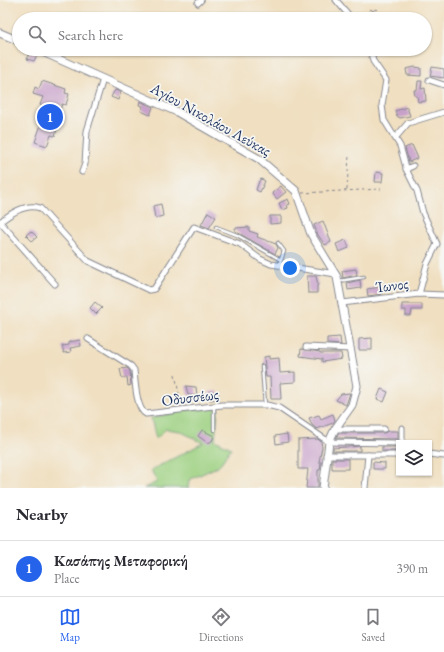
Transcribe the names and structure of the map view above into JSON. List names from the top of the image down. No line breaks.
{"streets":{"main road":["Αγίου Νικολάου Λεύκας"],"street":["Ίωνος","Οδυσσέως"]},"crossings":[["Αγίου Νικολάου Λεύκας","Ίωνος"],["Αγίου Νικολάου Λεύκας","Οδυσσέως"]],"page":{"search":"Search here","pins":"1","heading":"Nearby","list":[{"mark":"1","name":"Κασάπης Μεταφορική","note":"Place","value":"390 m"}],"nav":["Map","Directions","Saved"]}}
